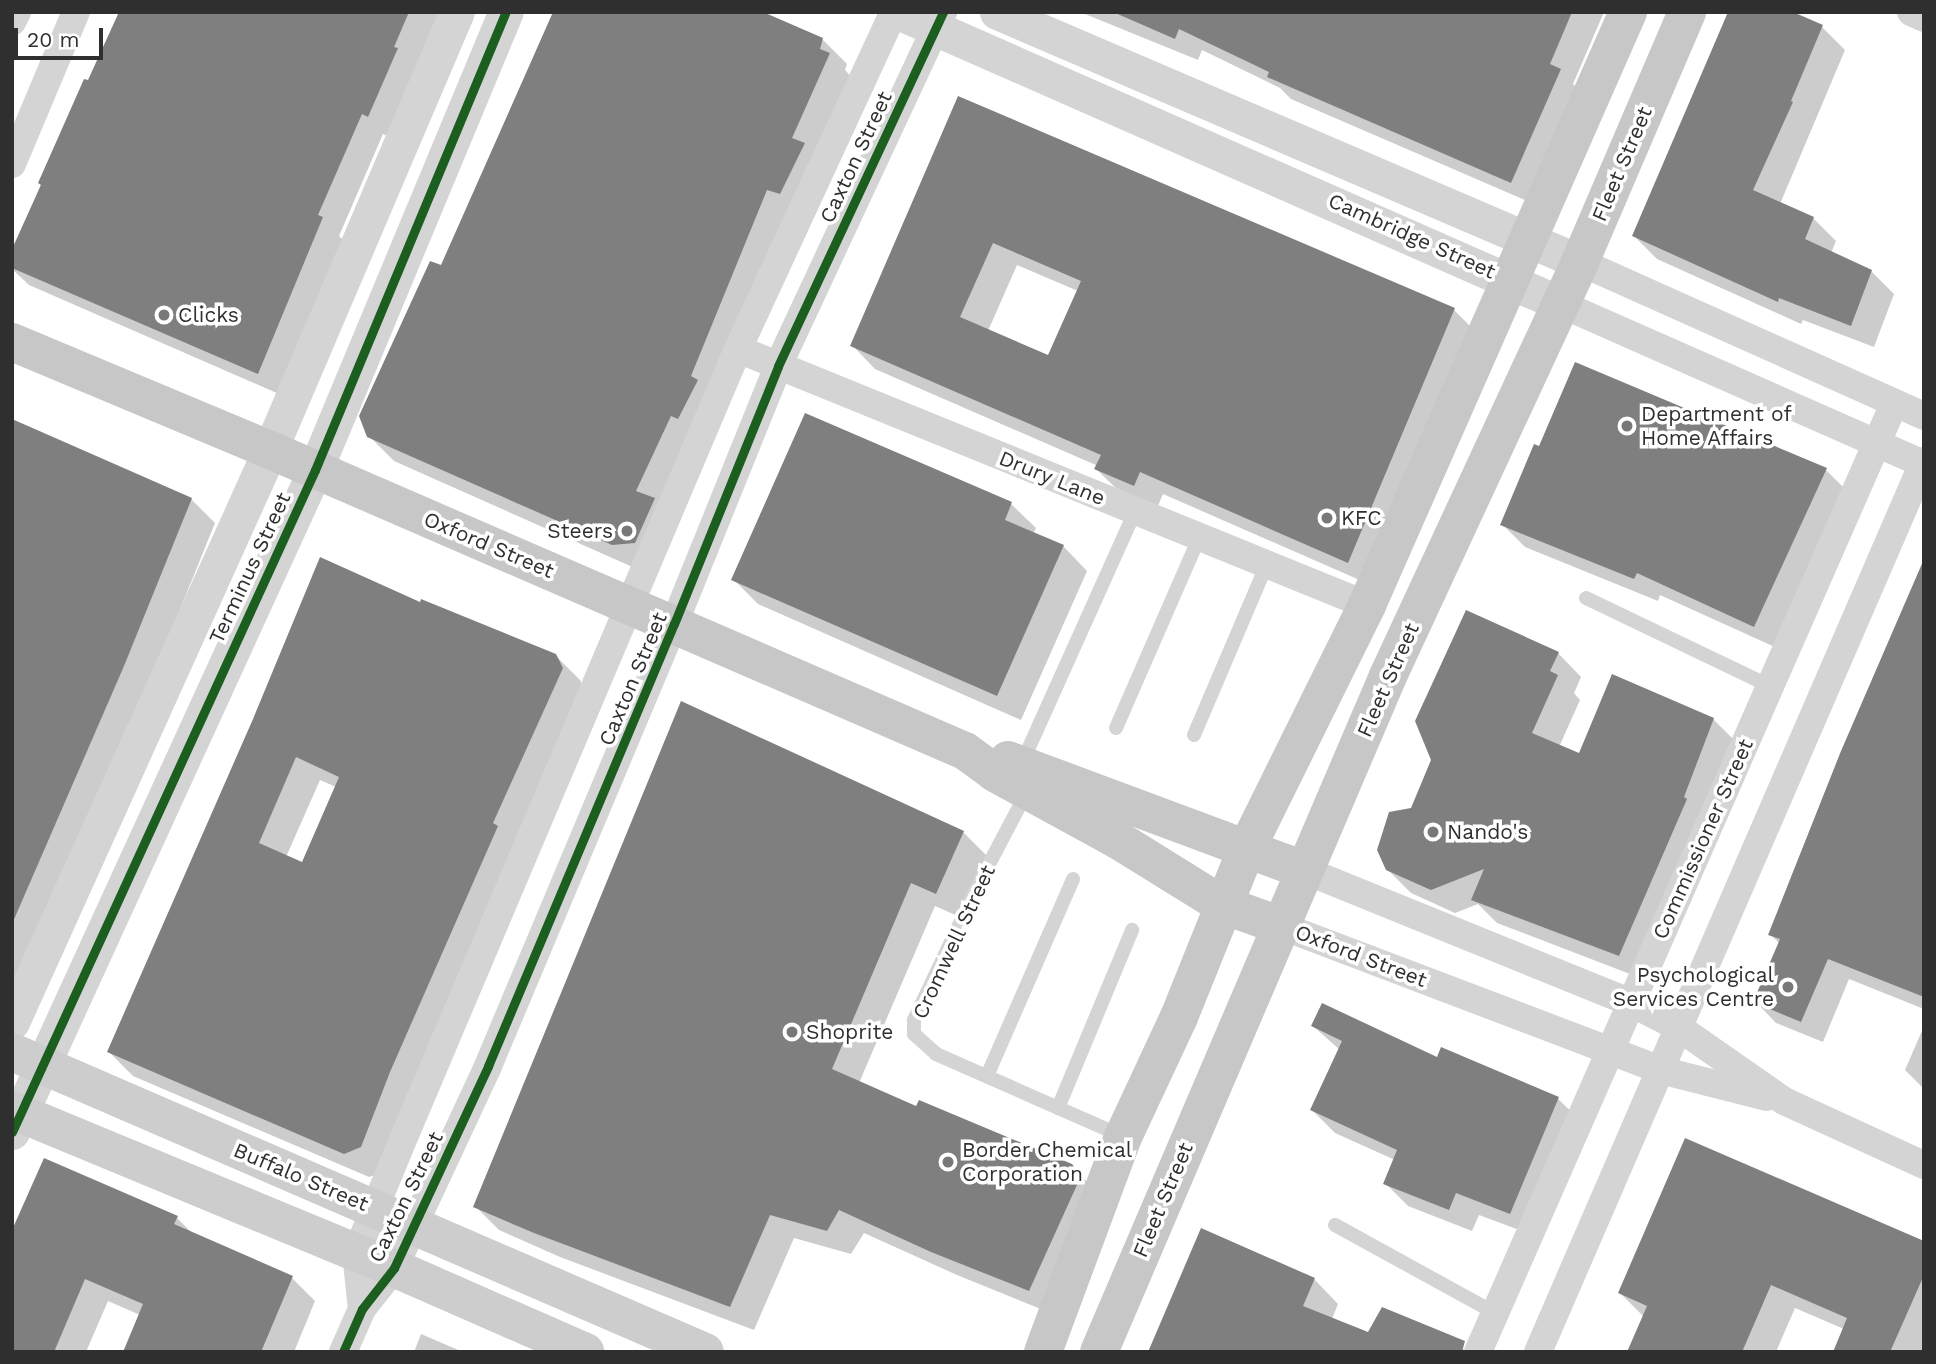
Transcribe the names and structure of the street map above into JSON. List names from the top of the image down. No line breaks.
{"streets":{"main road":["Fleet Street","Oxford Street","Buffalo Street"],"street":["Caxton Street","Cambridge Street","Drury Lane","Terminus Street","Commissioner Street"],"lane":["Cromwell Street"]},"crossings":[["Caxton Street","Cambridge Street"],["Caxton Street","Drury Lane"],["Caxton Street","Oxford Street"],["Caxton Street","Buffalo Street"],["Fleet Street","Cambridge Street"],["Fleet Street","Oxford Street"],["Cambridge Street","Commissioner Street"],["Drury Lane","Cromwell Street"],["Oxford Street","Terminus Street"],["Oxford Street","Commissioner Street"],["Oxford Street","Cromwell Street"],["Terminus Street","Buffalo Street"]],"places":["Clicks","Department of Home Affairs","KFC","Steers","Nando's","Psychological Services Centre","Shoprite","Border Chemical Corporation"],"scale_bar":"20 m"}
